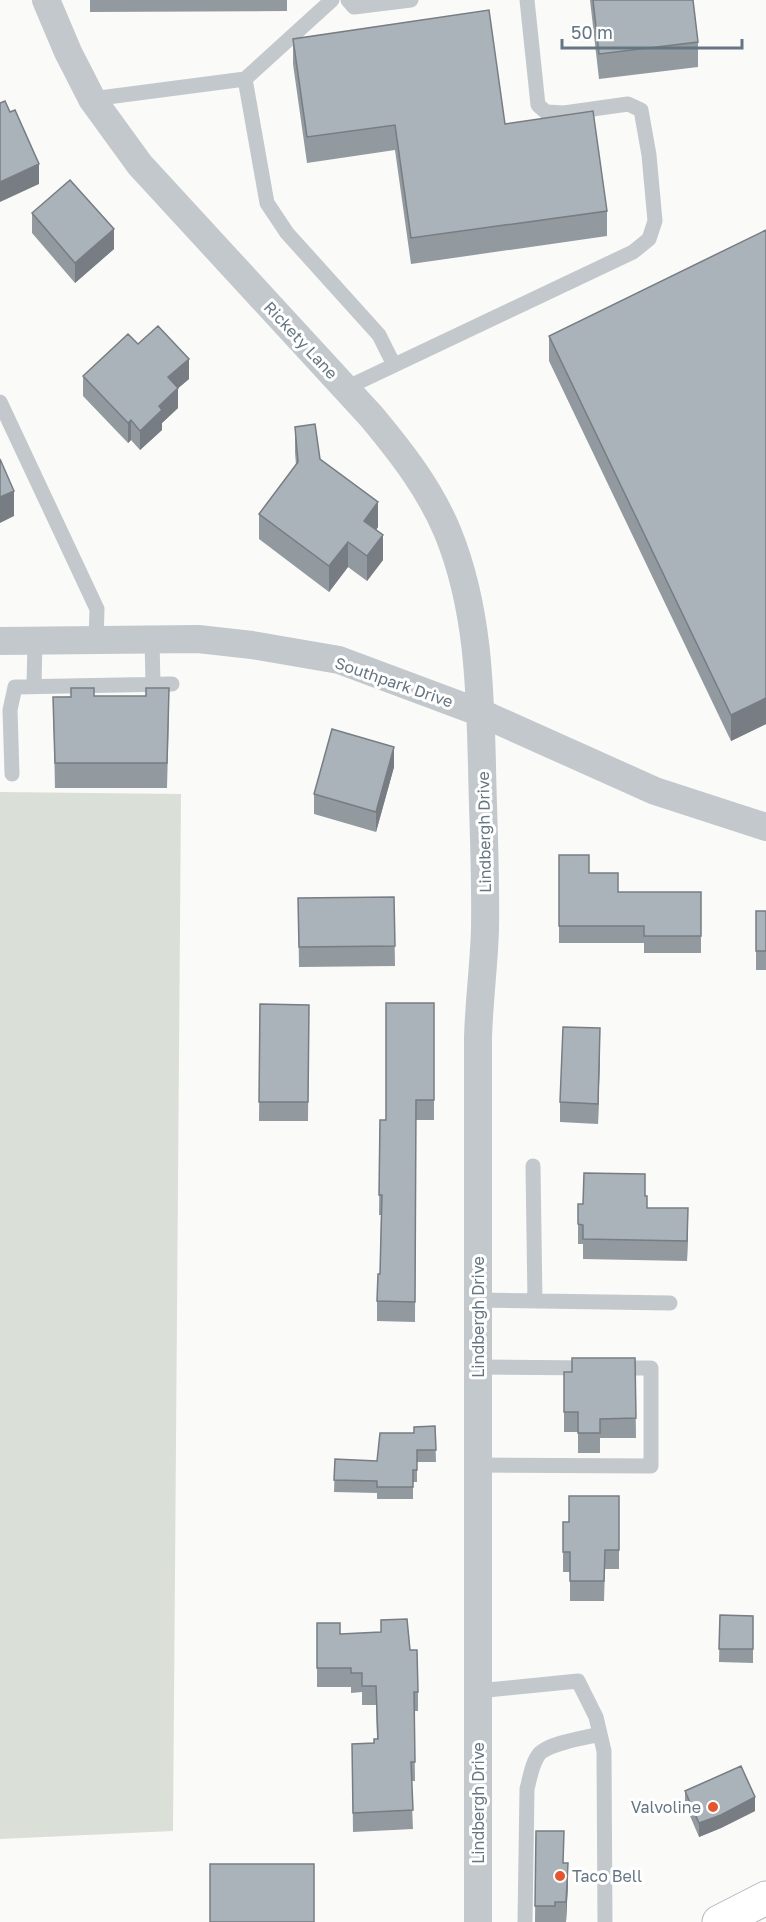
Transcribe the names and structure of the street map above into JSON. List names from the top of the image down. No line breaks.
{"streets":{"street":["Rickety Lane","Southpark Drive","Lindbergh Drive"]},"crossings":[["Rickety Lane","Southpark Drive"],["Rickety Lane","Lindbergh Drive"],["Southpark Drive","Lindbergh Drive"]],"places":["Valvoline","Taco Bell"],"scale_bar":"50 m"}
